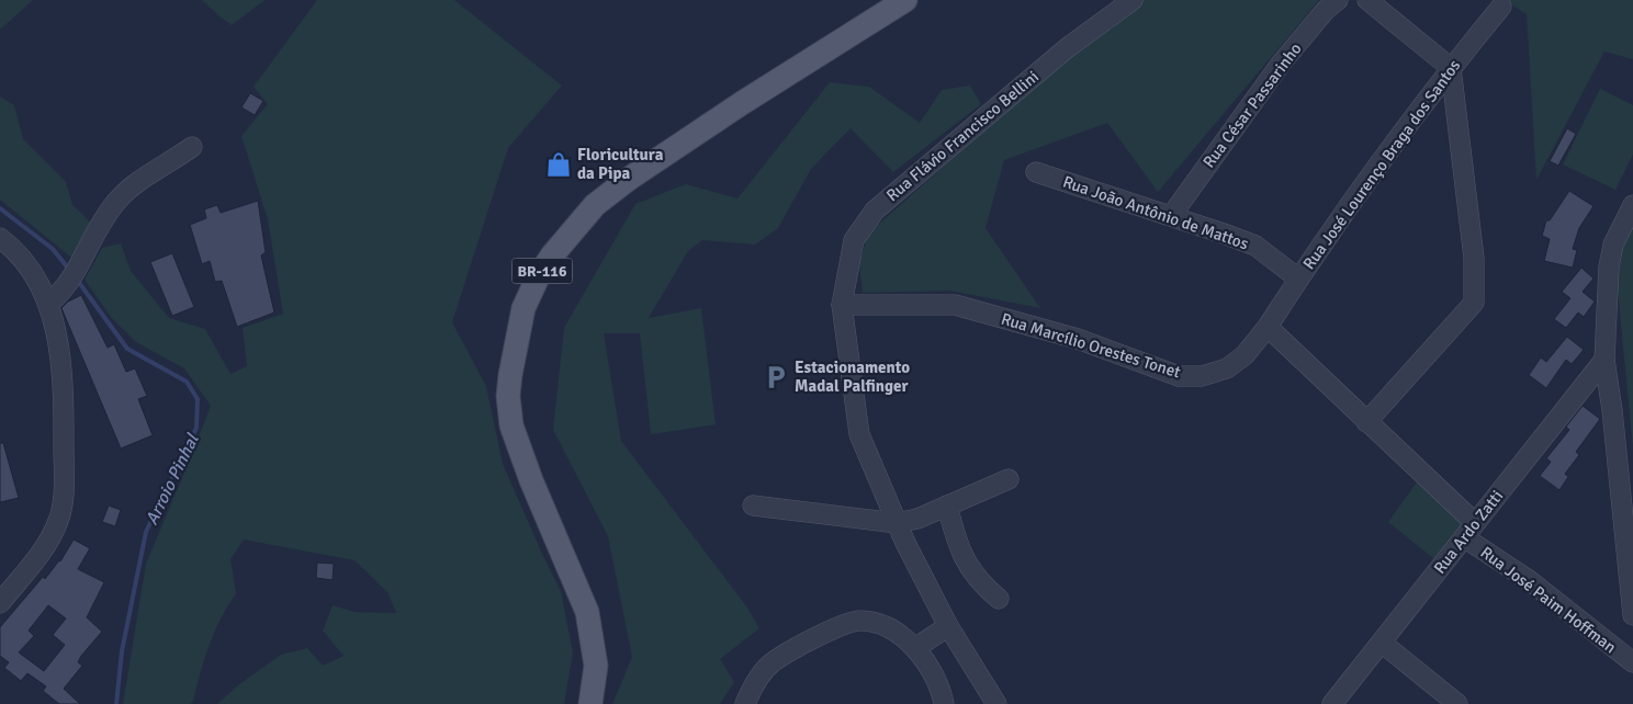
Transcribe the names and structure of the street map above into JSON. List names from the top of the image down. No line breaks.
{"streets":{"main road":["BR-116"],"street":["Rua César Passarinho","Rua Flávio Francisco Bellini","Rua José Lourenço Braga dos Santos","Rua João Antônio de Mattos","Rua Marcílio Orestes Tonet","Rua Ardo Zatti","Rua José Paim Hoffman"]},"crossings":[["Rua César Passarinho","Rua João Antônio de Mattos"],["Rua Flávio Francisco Bellini","Rua Marcílio Orestes Tonet"],["Rua José Lourenço Braga dos Santos","Rua João Antônio de Mattos"],["Rua José Lourenço Braga dos Santos","Rua Marcílio Orestes Tonet"],["Rua Ardo Zatti","Rua José Paim Hoffman"]],"water":["Arroio Pinhal"],"places":{"shop":["Floricultura da Pipa"],"parking":["Estacionamento Madal Palfinger"]}}
